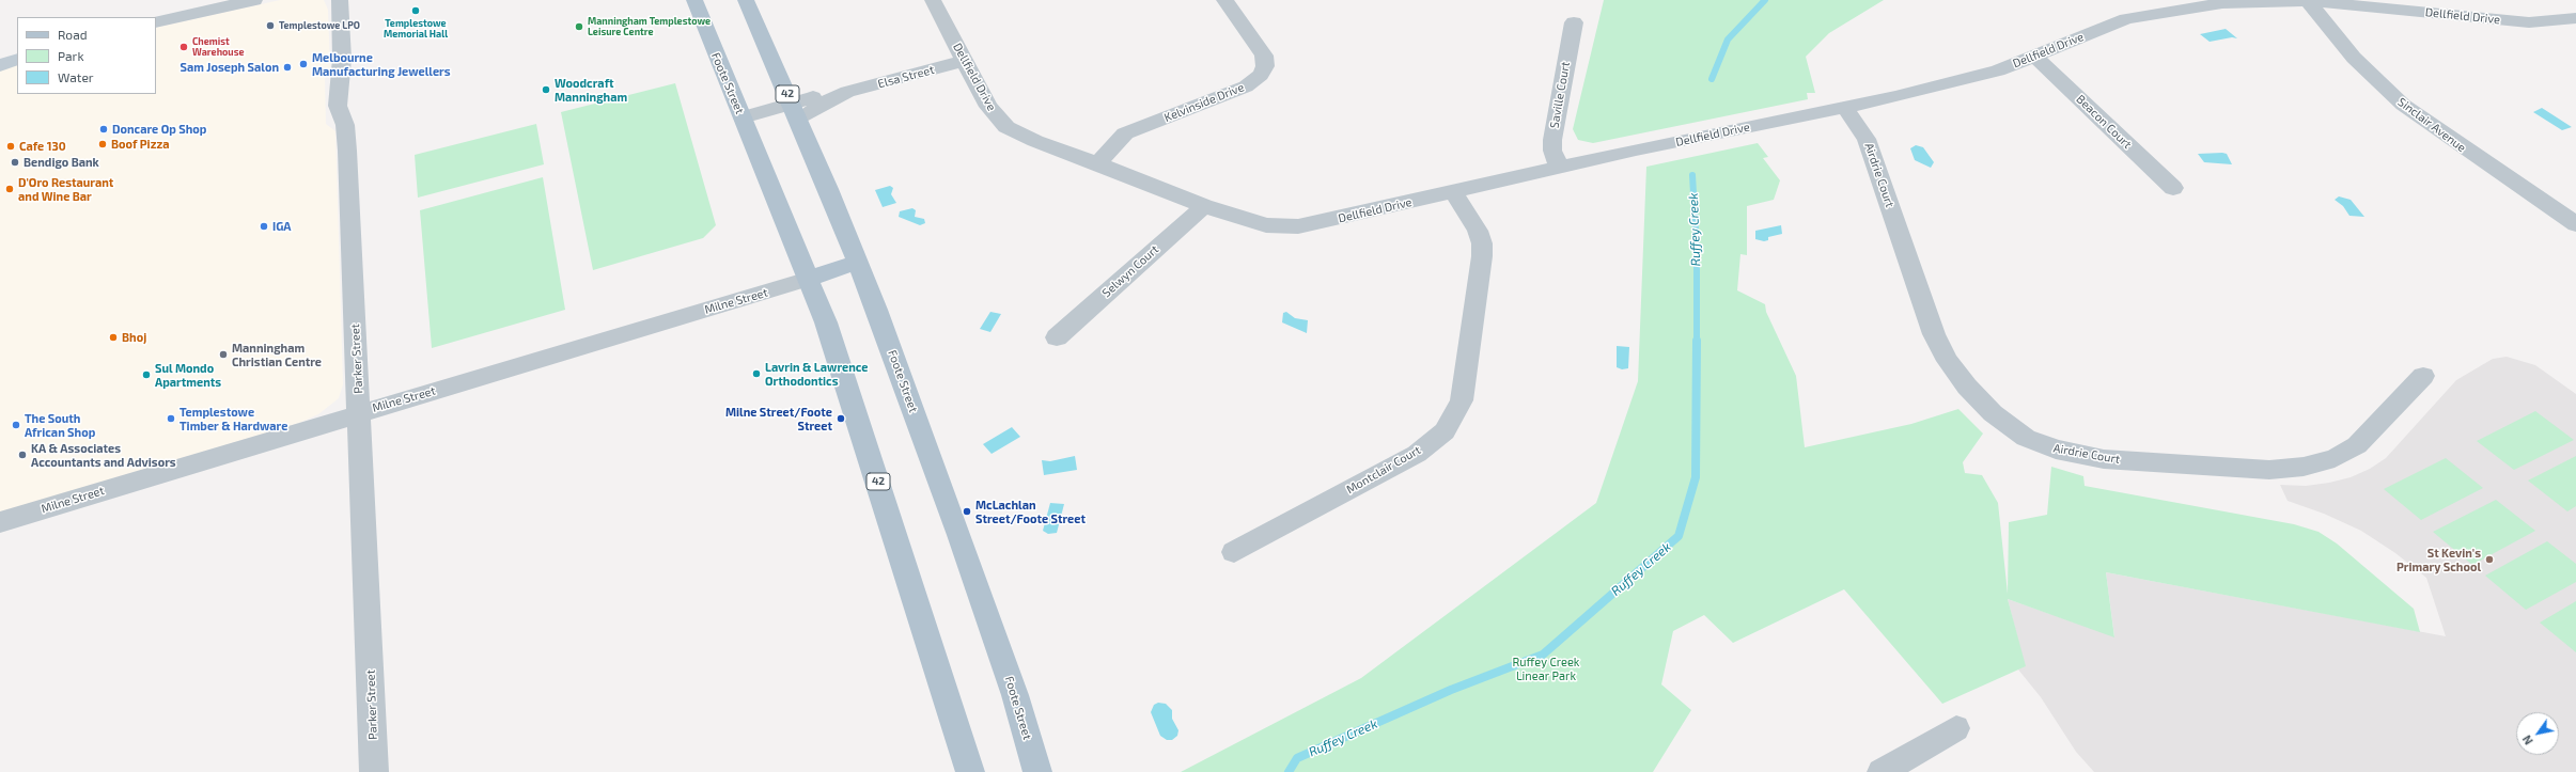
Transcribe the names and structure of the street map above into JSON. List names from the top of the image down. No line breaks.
{"streets":{"main road":["Foote Street","42"],"street":["Dellfield Drive","Elsa Street","Saville Court","Kelvinside Drive","Beacon Court","Sinclair Avenue","Airdrie Court","Selwyn Court","Milne Street","Parker Street","Montclair Court"]},"crossings":[["Dellfield Drive","Elsa Street"],["Dellfield Drive","Saville Court"],["Dellfield Drive","Kelvinside Drive"],["Dellfield Drive","Beacon Court"],["Dellfield Drive","Sinclair Avenue"],["Dellfield Drive","Airdrie Court"],["Dellfield Drive","Selwyn Court"],["Dellfield Drive","Montclair Court"],["Elsa Street","Foote Street"],["Foote Street","Milne Street"],["Milne Street","Parker Street"]],"water":["Ruffey Creek"],"parks":["Ruffey Creek Linear Park"],"places":["Templestowe Memorial Hall","Templestowe LPO","Manningham Templestowe Leisure Centre","Chemist Warehouse","Melbourne Manufacturing Jewellers","Sam Joseph Salon","Woodcraft Manningham","Doncare Op Shop","Boof Pizza","Cafe 130","Bendigo Bank","D'Oro Restaurant and Wine Bar","IGA","Bhoj","Manningham Christian Centre","Lavrin & Lawrence Orthodontics","Sul Mondo Apartments","Templestowe Timber & Hardware","Milne Street/Foote Street","The South African Shop","KA & Associates Accountants and Advisors","McLachlan Street/Foote Street","St Kevin's Primary School"],"legend":["Road","Park","Water"],"north":"bottom left"}
